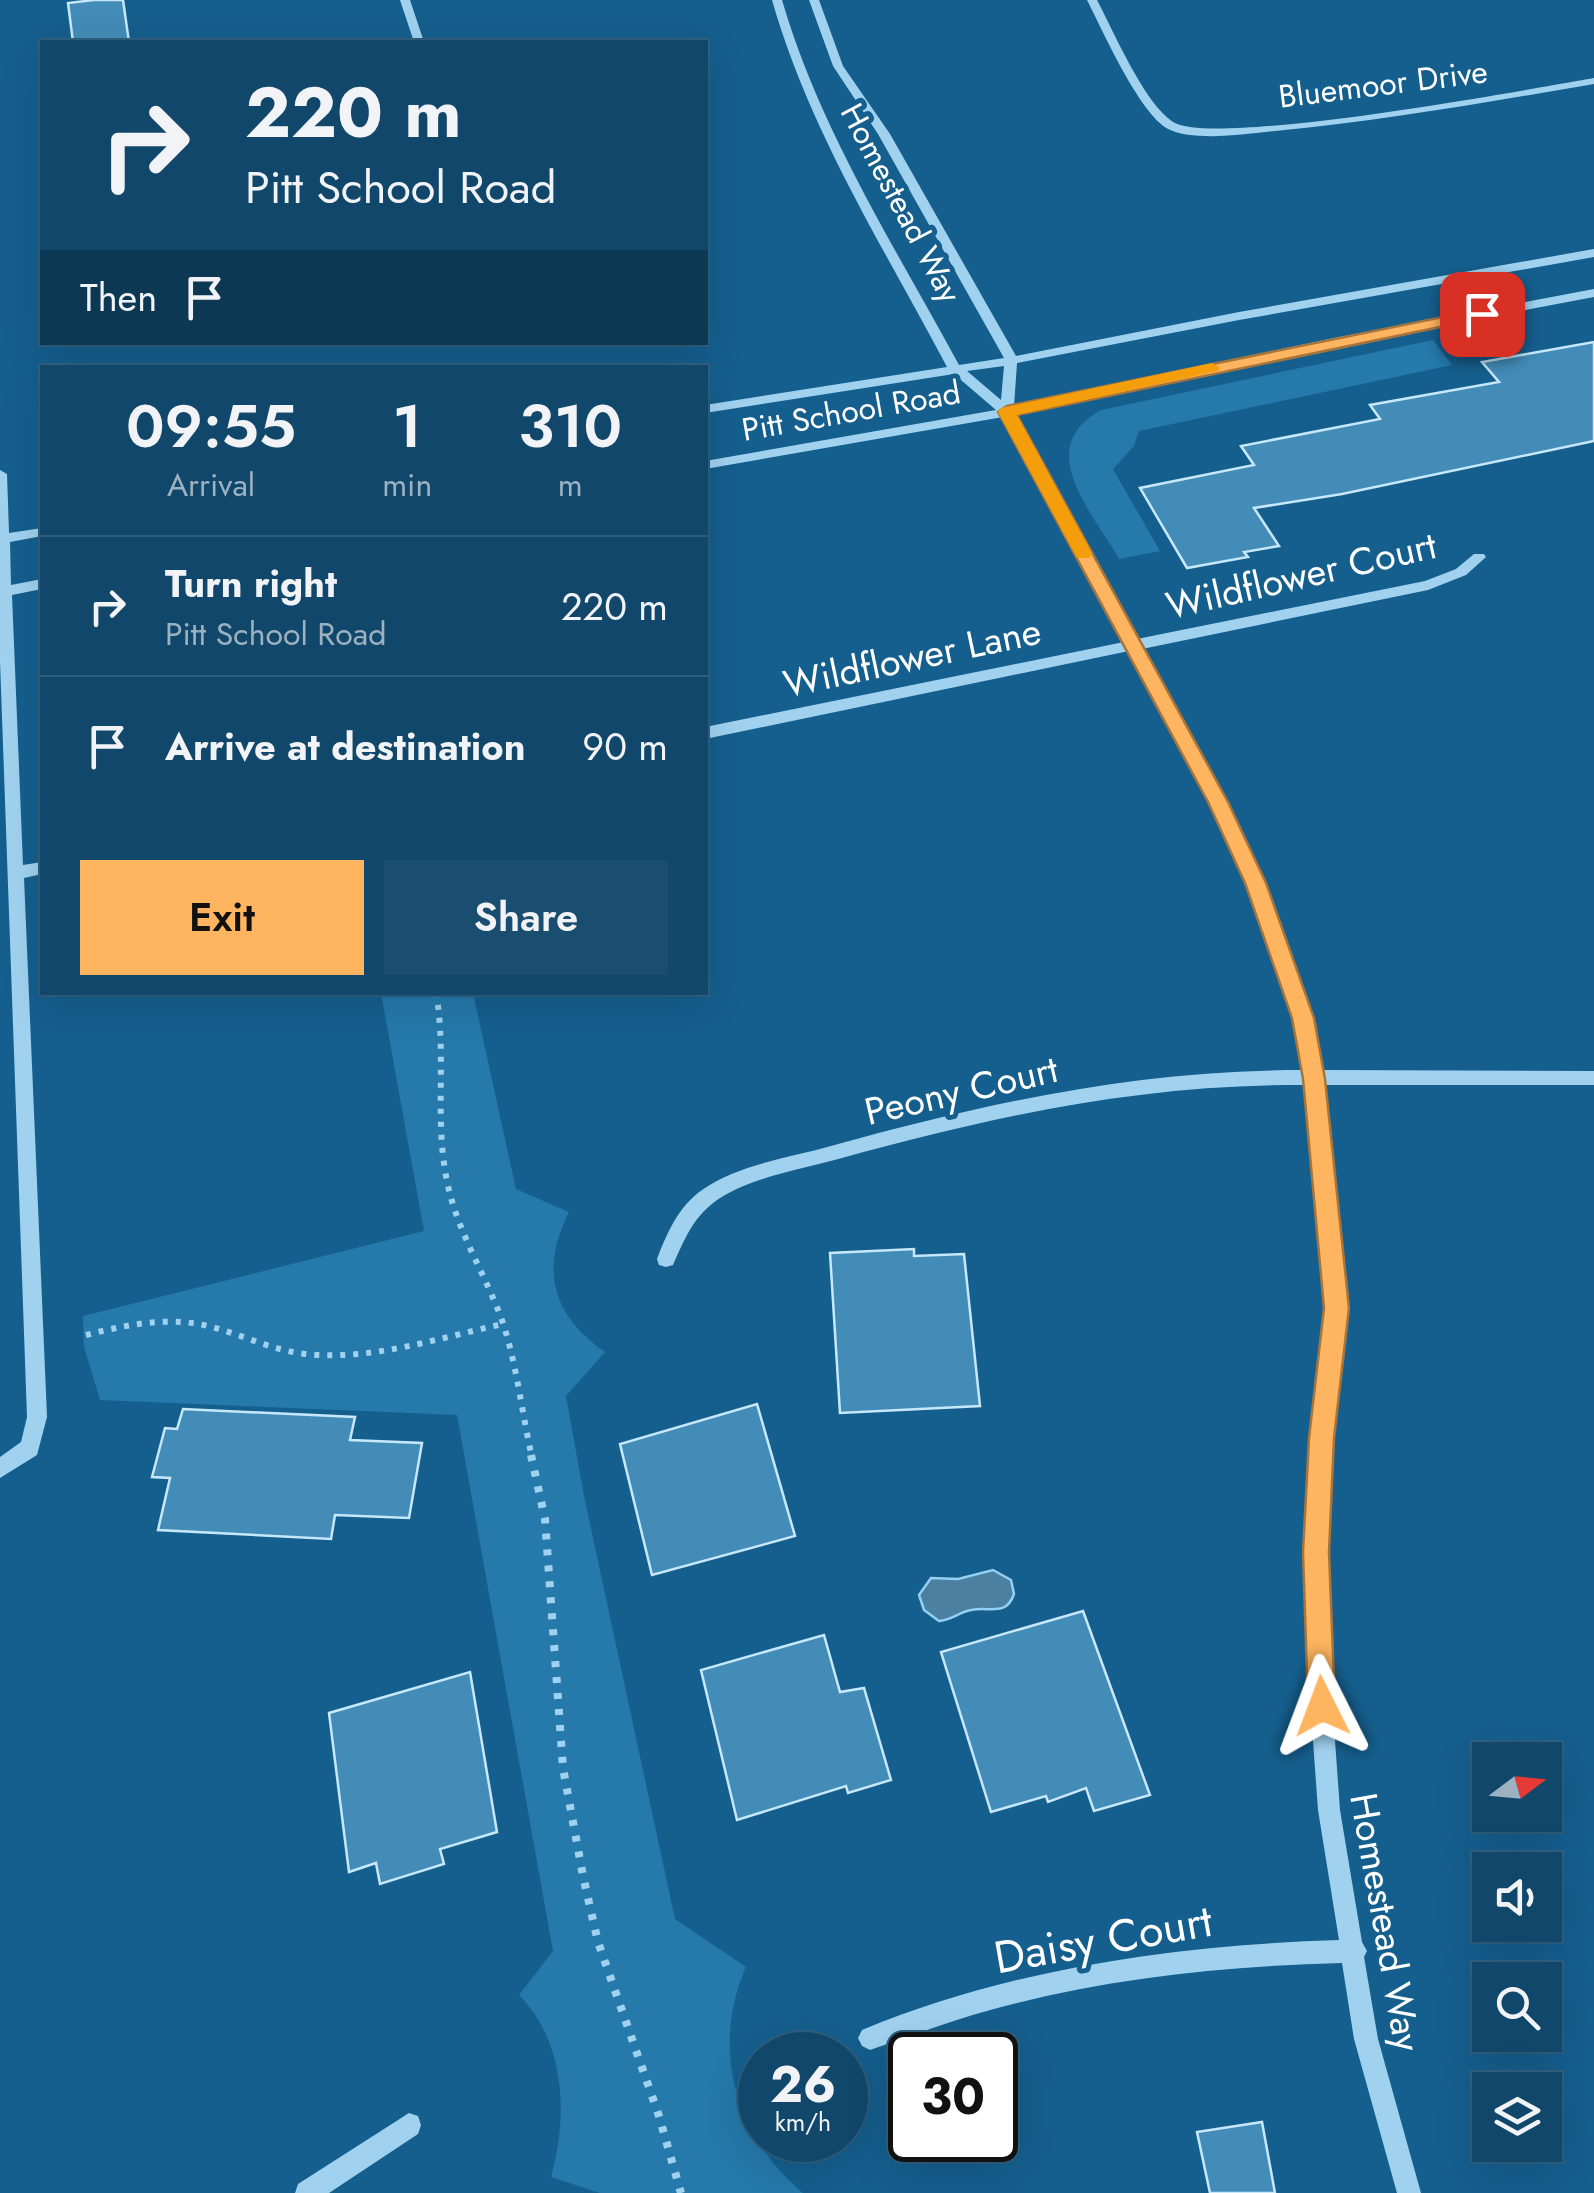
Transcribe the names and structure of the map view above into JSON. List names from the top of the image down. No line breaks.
{"streets":{"street":["Bluemoor Drive","Homestead Way","Pitt School Road","Wildflower Court","Wildflower Lane","Peony Court","Daisy Court"]},"crossings":[["Homestead Way","Pitt School Road"],["Homestead Way","Wildflower Court"],["Homestead Way","Wildflower Lane"],["Homestead Way","Peony Court"],["Homestead Way","Daisy Court"],["Wildflower Court","Wildflower Lane"]],"north":"right","page":{"turn":["220 m","Pitt School Road"],"then":"Then","eta":["09:55","Arrival","1","min","310","m"],"list":[{"name":"Turn right","note":"Pitt School Road","value":"220 m"},{"name":"Arrive at destination","value":"90 m"}],"buttons":["Exit","Share"],"speed":"26 km/h","limit":"30"}}
